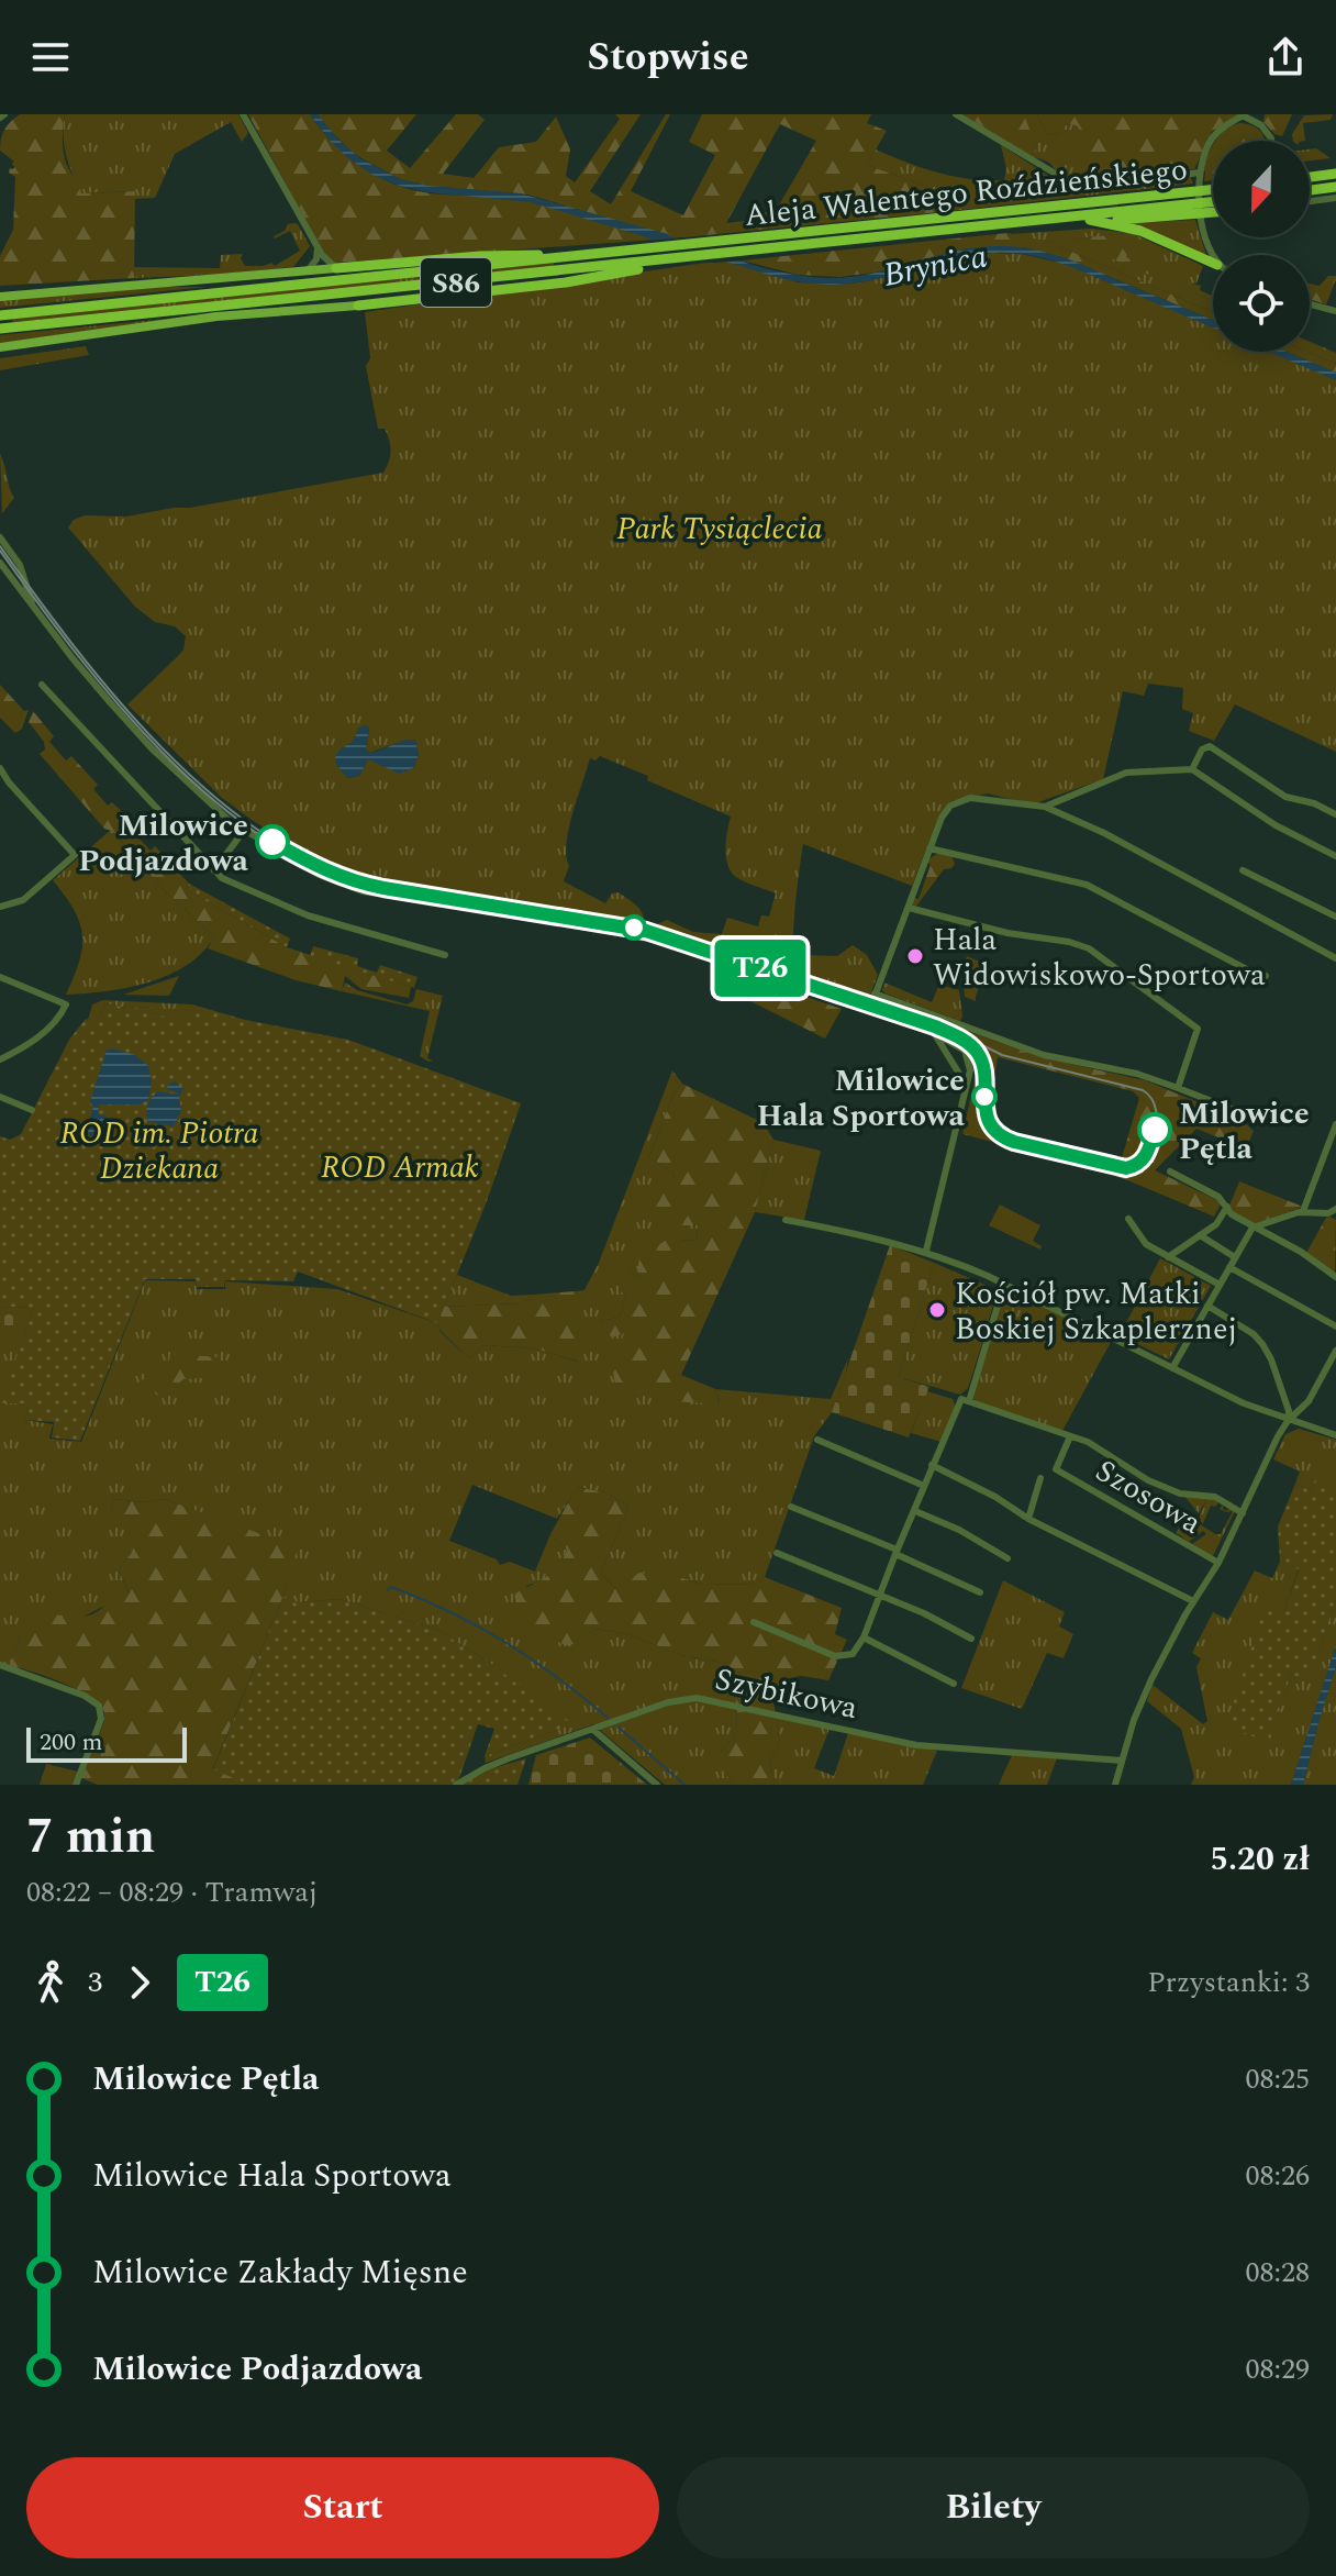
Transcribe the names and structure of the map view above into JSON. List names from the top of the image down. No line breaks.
{"streets":{"highway":["Aleja Walentego Roździeńskiego","S86"],"street":["Szosowa","Szybikowa"]},"crossings":[["Aleja Walentego Roździeńskiego","S86"]],"water":["Brynica"],"parks":["Park Tysiąclecia","ROD im. Piotra Dziekana","ROD Armak"],"places":["Milowice Podjazdowa","Hala Widowiskowo-Sportowa","Milowice Hala Sportowa","Milowice Pętla","Kościół pw. Matki Boskiej Szkaplerznej"],"lines":["tram line T26"],"scale_bar":"200 m","north":"bottom","page":{"header":"Stopwise","on_map":"T26","scale":"200 m","heading":["7 min","08:22 – 08:29 · Tramwaj","5.20 zł"],"legs":["3","T26","Przystanki: 3"],"list":[{"name":"Milowice Pętla","value":"08:25"},{"name":"Milowice Hala Sportowa","value":"08:26"},{"name":"Milowice Zakłady Mięsne","value":"08:28"},{"name":"Milowice Podjazdowa","value":"08:29"}],"buttons":["Start","Bilety"]}}
